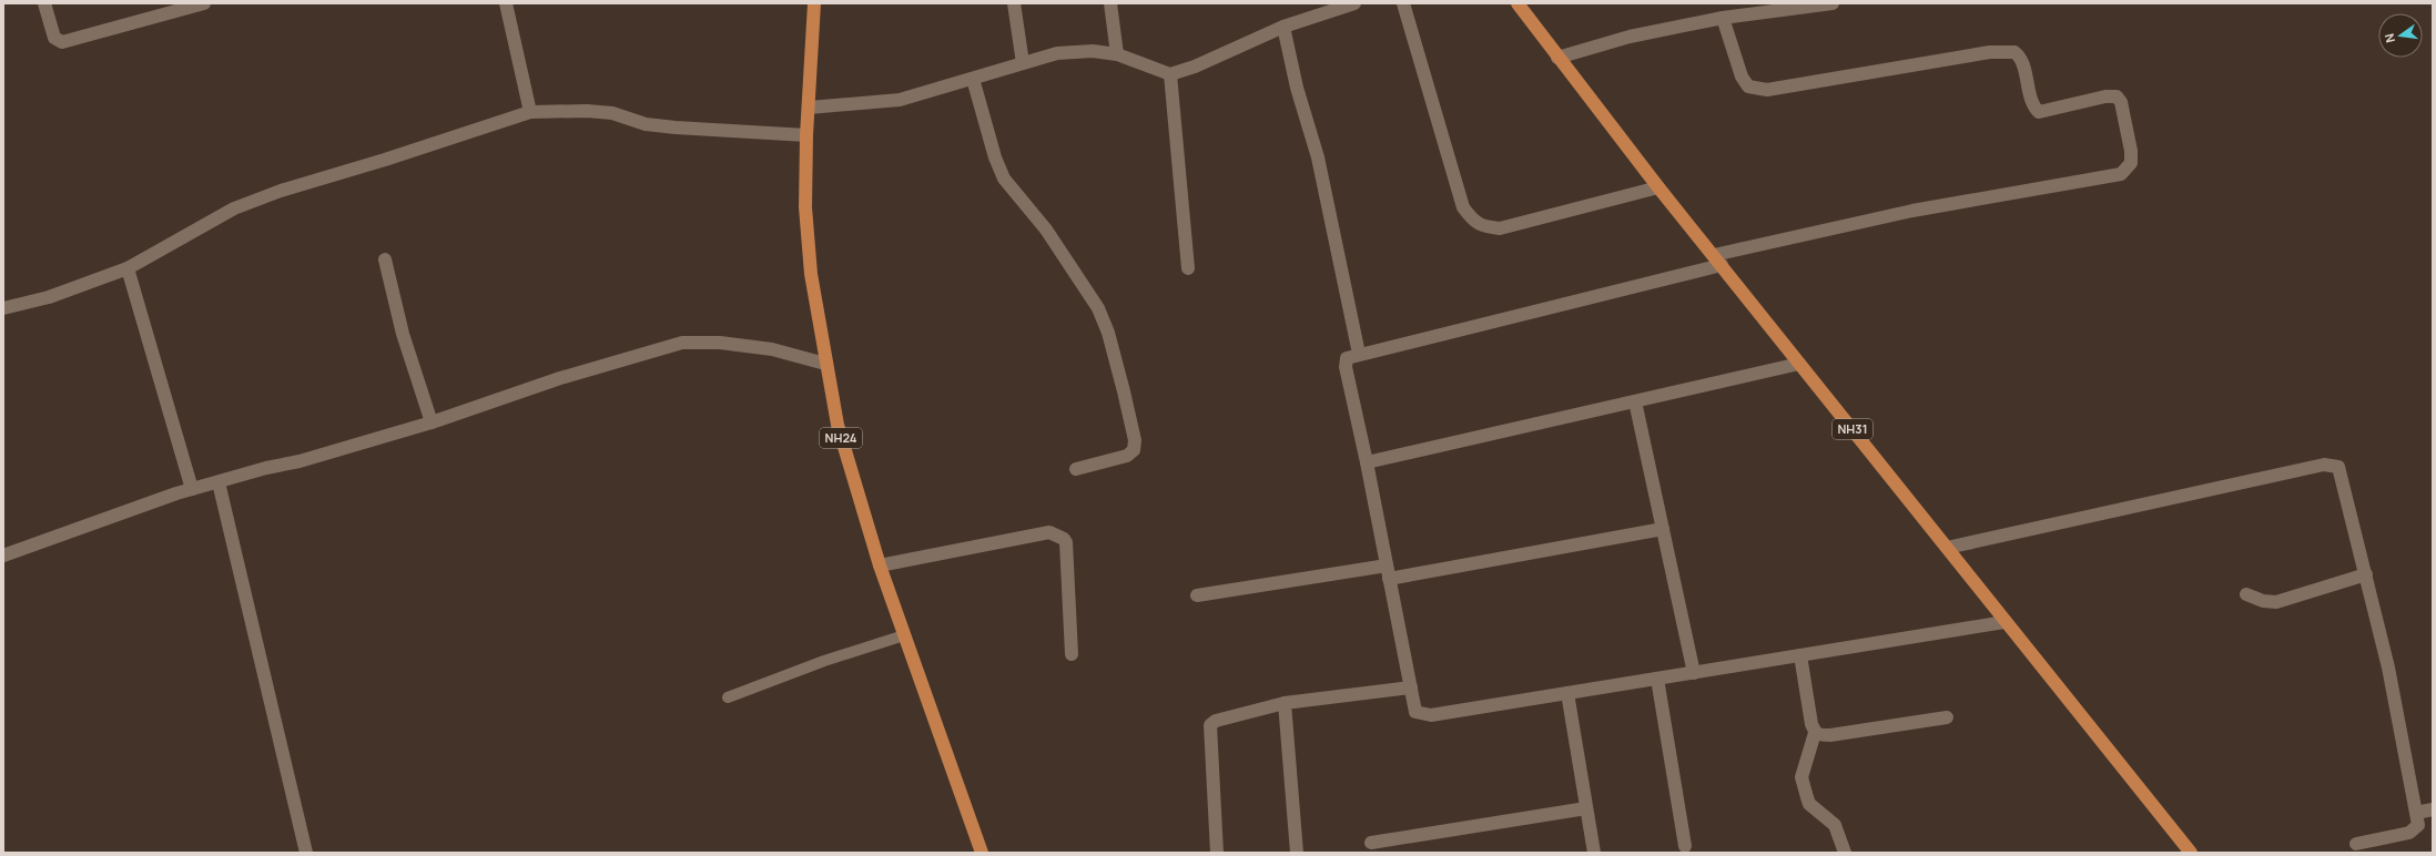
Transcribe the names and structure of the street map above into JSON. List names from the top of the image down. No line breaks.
{"streets":{"highway":["NH31","NH24"]},"north":"left"}
